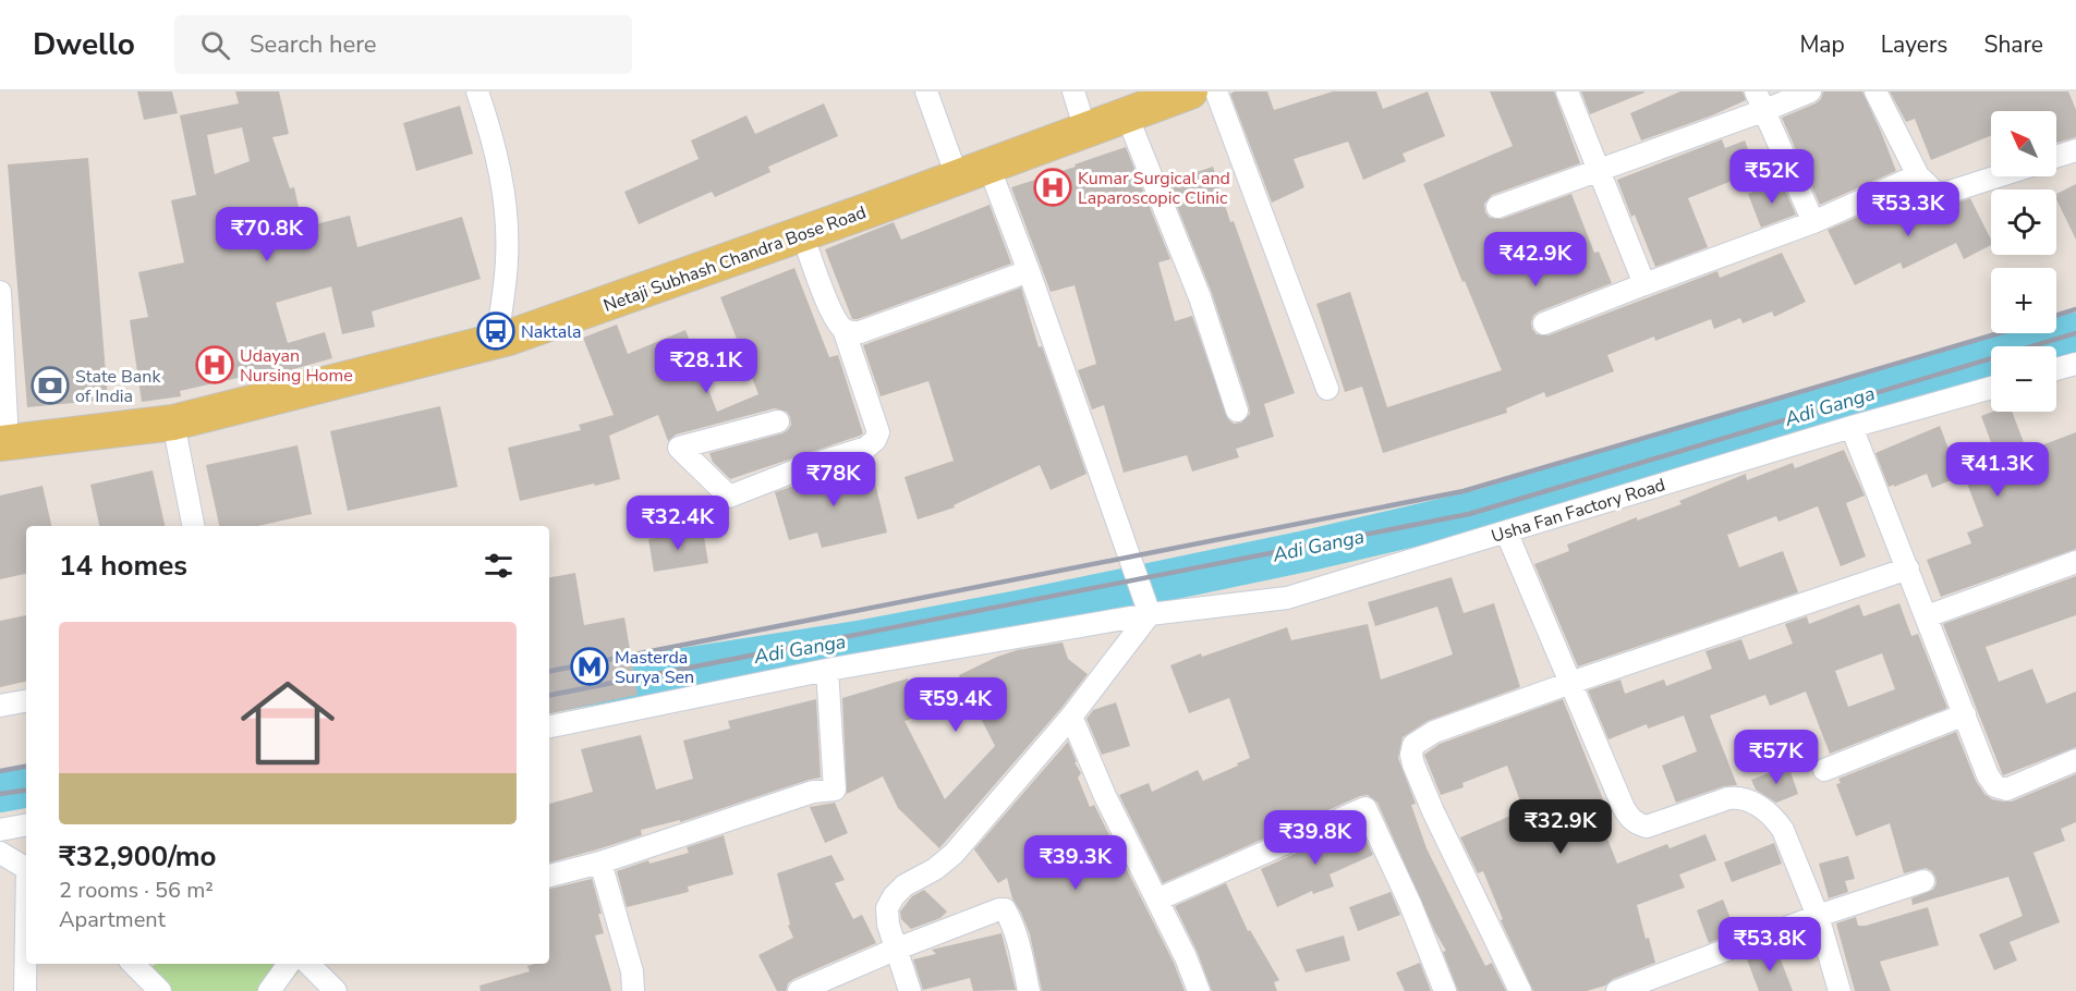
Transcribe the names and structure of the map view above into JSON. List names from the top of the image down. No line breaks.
{"streets":{"main road":["Netaji Subhash Chandra Bose Road"],"street":["Usha Fan Factory Road"]},"water":["Adi Ganga"],"places":{"hospital":["Kumar Surgical and Laparoscopic Clinic","Udayan Nursing Home"],"bus stop":["Naktala"],"bank":["State Bank of India"],"metro station":["Masterda Surya Sen"]},"north":"top left","page":{"header":"Dwello","search":"Search here","nav":["Map","Layers","Share"],"map_buttons":["+","−"],"price":["₹52K","₹53.3K","₹70.8K","₹42.9K","₹28.1K","₹41.3K","₹78K","₹32.4K","₹59.4K","₹57K","₹32.9K","₹39.8K","₹39.3K","₹53.8K"],"heading":"14 homes","list":[{"name":"₹32,900/mo","note":"2 rooms · 56 m² · Apartment"}]}}
